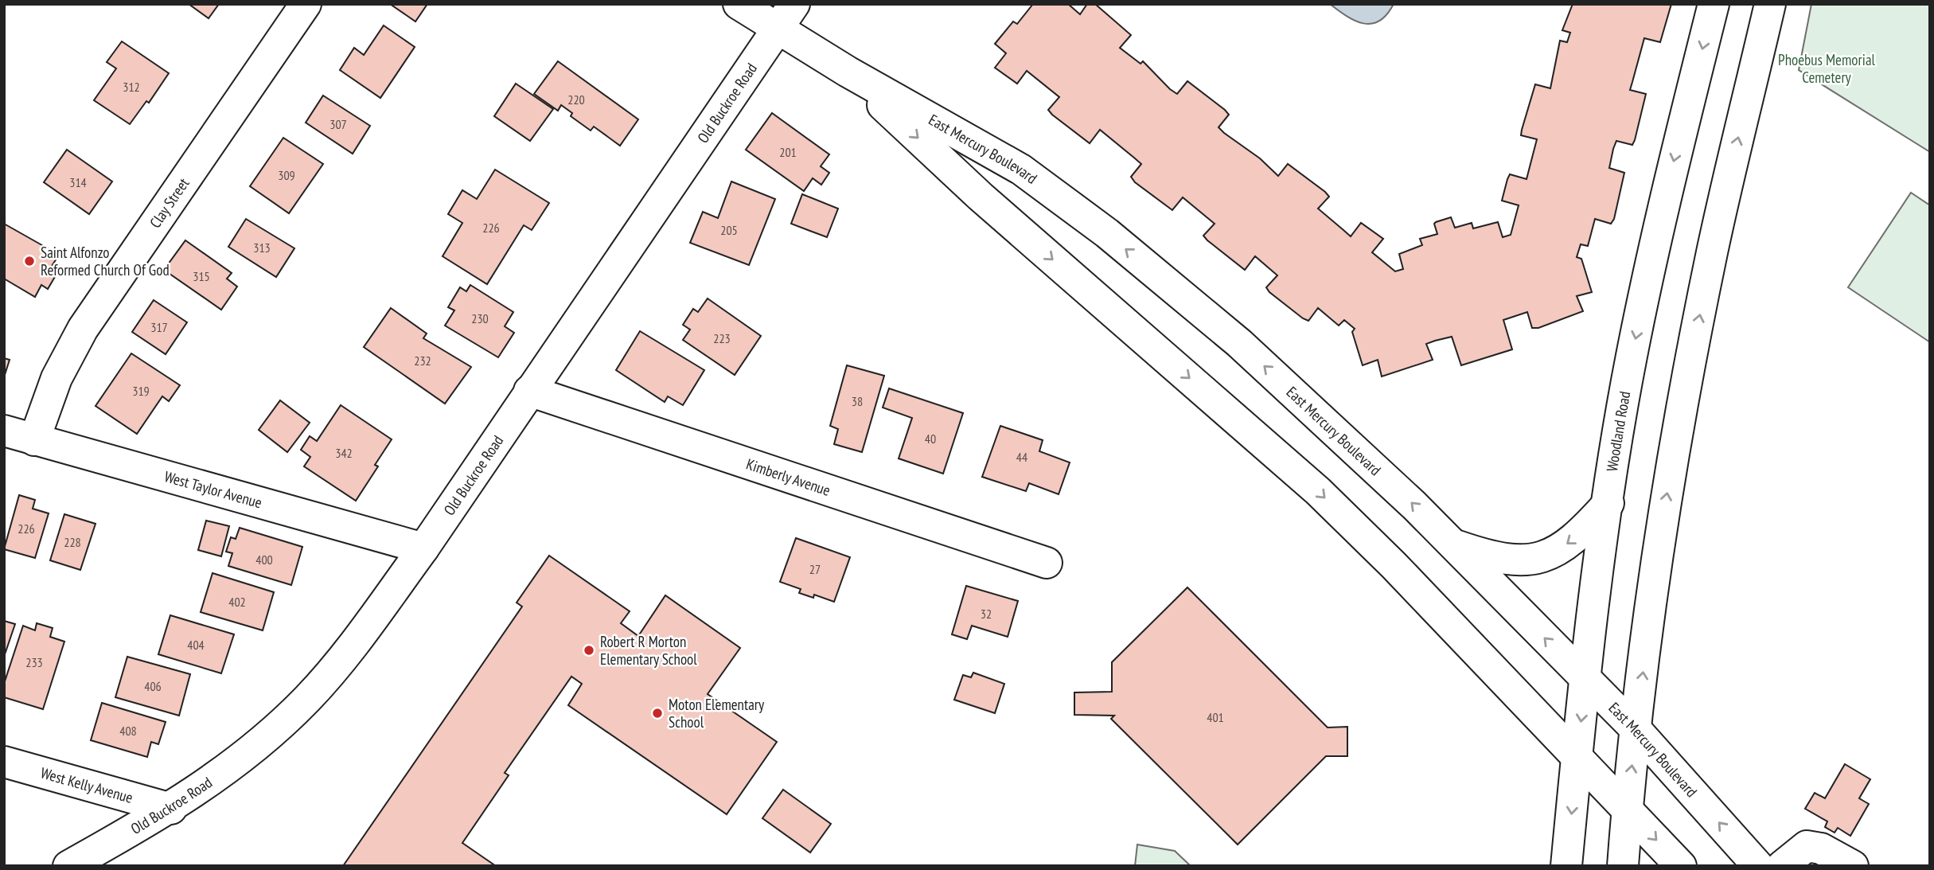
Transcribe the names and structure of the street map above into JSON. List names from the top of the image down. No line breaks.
{"streets":{"main road":["Old Buckroe Road","East Mercury Boulevard","Clay Street","Woodland Road","Kimberly Avenue","West Taylor Avenue","West Kelly Avenue"]},"crossings":[["Old Buckroe Road","East Mercury Boulevard"],["Old Buckroe Road","Kimberly Avenue"],["Old Buckroe Road","West Taylor Avenue"],["Old Buckroe Road","West Kelly Avenue"],["East Mercury Boulevard","Woodland Road"],["Clay Street","West Taylor Avenue"]],"parks":["Phoebus Memorial Cemetery"],"places":["Saint Alfonzo Reformed Church Of God","Robert R Morton Elementary School","Moton Elementary School"],"house_numbers":["312","220","307","201","309","314","226","205","313","315","230","317","223","232","319","38","40","342","44","226","228","400","27","402","32","404","233","406","401","408"]}
